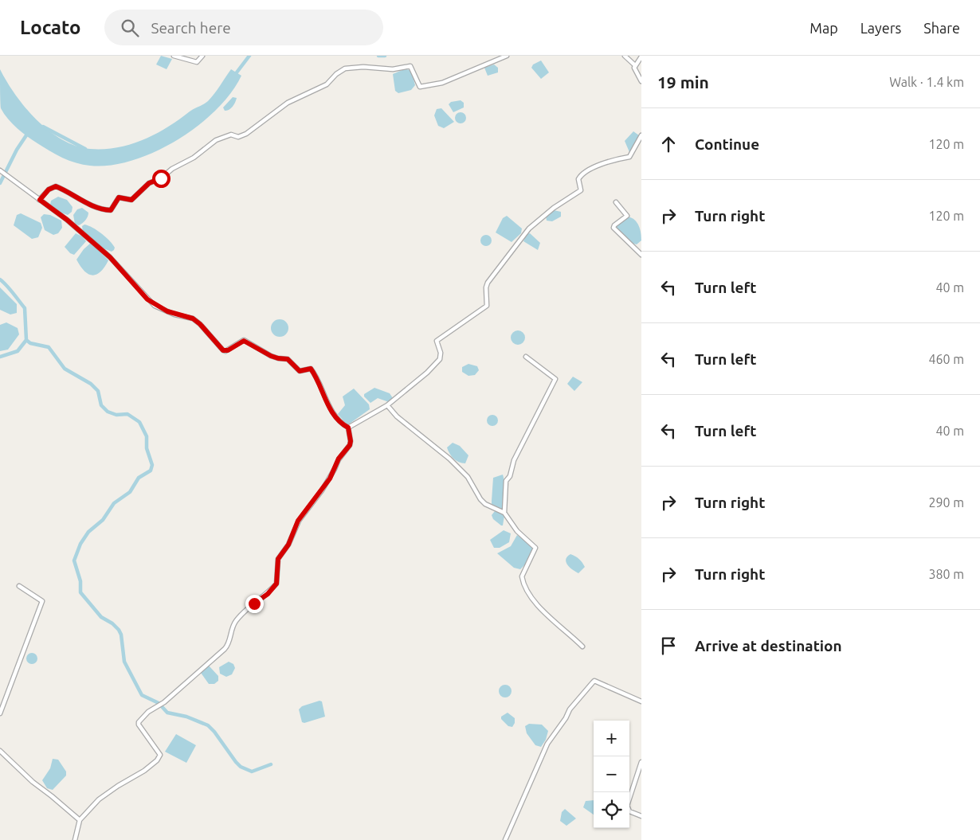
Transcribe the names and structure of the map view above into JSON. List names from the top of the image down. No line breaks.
{"page":{"header":"Locato","search":"Search here","nav":["Map","Layers","Share"],"heading":["19 min","Walk · 1.4 km"],"list":[["Continue","120 m"],["Turn right","120 m"],["Turn left","40 m"],["Turn left","460 m"],["Turn left","40 m"],["Turn right","290 m"],["Turn right","380 m"],"Arrive at destination"],"map_buttons":["+","−"]}}
